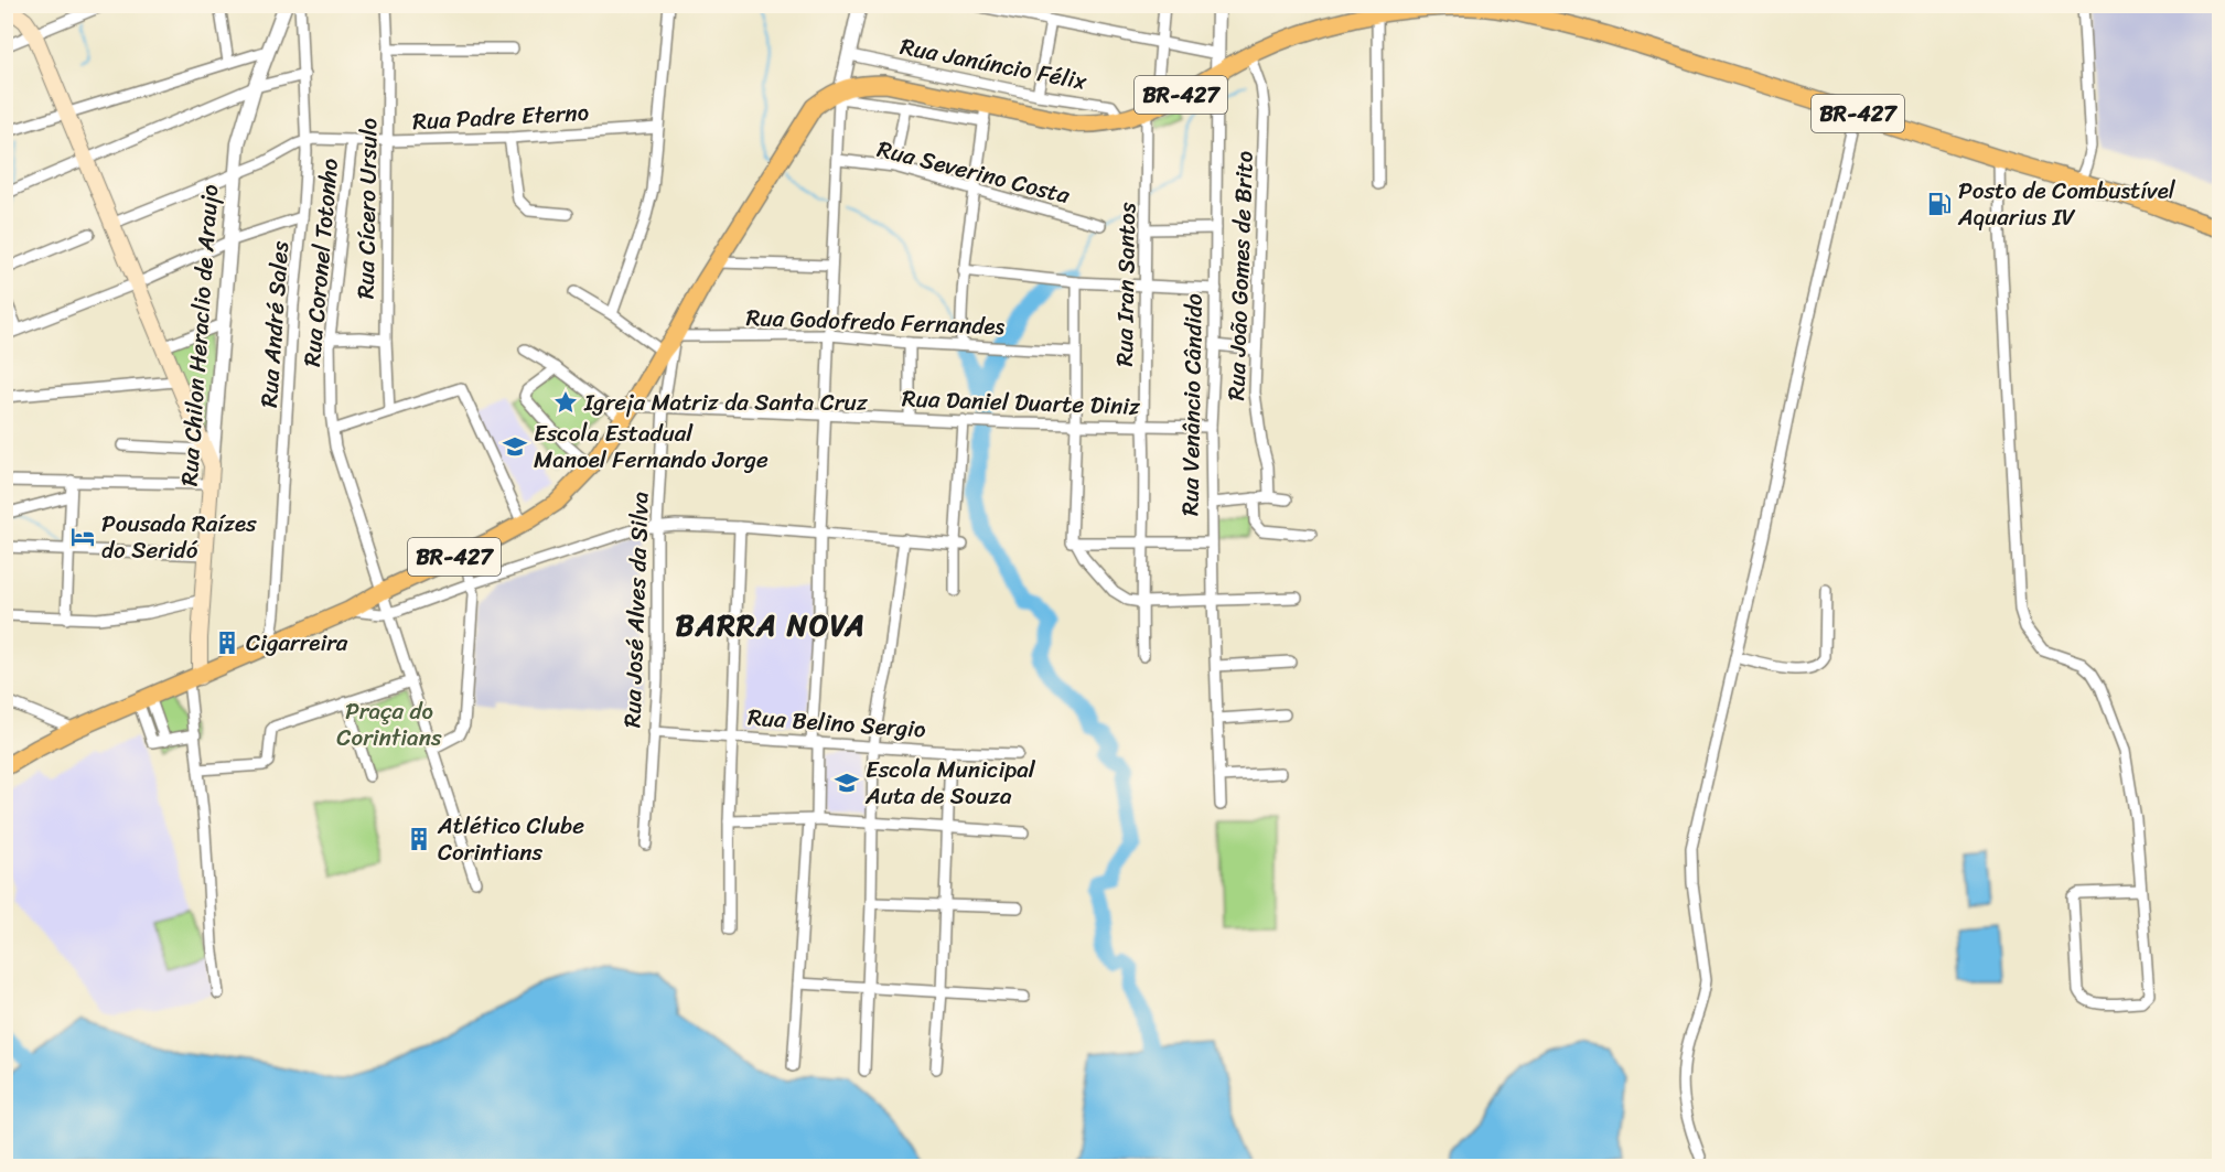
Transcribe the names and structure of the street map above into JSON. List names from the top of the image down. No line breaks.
{"streets":{"main road":["BR-427","Rua Chilon Heraclio de Araujo"],"street":["Rua Janúncio Félix","Rua Padre Eterno","Rua Severino Costa","Rua Cícero Ursulo","Rua Coronel Totonho","Rua João Gomes de Brito","Rua Iran Santos","Rua Godofredo Fernandes","Rua André Sales","Rua Daniel Duarte Diniz","Rua Venâncio Cândido","Rua José Alves da Silva","Rua Belino Sergio"]},"crossings":[["Rua Janúncio Félix","BR-427"],["BR-427","Rua Coronel Totonho"],["BR-427","Rua João Gomes de Brito"],["BR-427","Rua Iran Santos"],["BR-427","Rua Godofredo Fernandes"],["BR-427","Rua André Sales"],["BR-427","Rua Chilon Heraclio de Araujo"],["BR-427","Rua Daniel Duarte Diniz"],["BR-427","Rua Venâncio Cândido"],["BR-427","Rua José Alves da Silva"],["Rua Padre Eterno","Rua Cícero Ursulo"],["Rua Padre Eterno","Rua Coronel Totonho"],["Rua Padre Eterno","Rua André Sales"],["Rua Iran Santos","Rua Daniel Duarte Diniz"],["Rua Godofredo Fernandes","Rua José Alves da Silva"],["Rua Daniel Duarte Diniz","Rua Venâncio Cândido"],["Rua Daniel Duarte Diniz","Rua José Alves da Silva"],["Rua José Alves da Silva","Rua Belino Sergio"]],"districts":["BARRA NOVA"],"parks":["Praça do Corintians"],"places":{"fuel station":["Posto de Combustível Aquarius IV"],"place":["Igreja Matriz da Santa Cruz"],"school or university":["Escola Estadual Manoel Fernando Jorge","Escola Municipal Auta de Souza"],"hotel":["Pousada Raízes do Seridó"],"building":["Cigarreira","Atlético Clube Corintians"]}}
